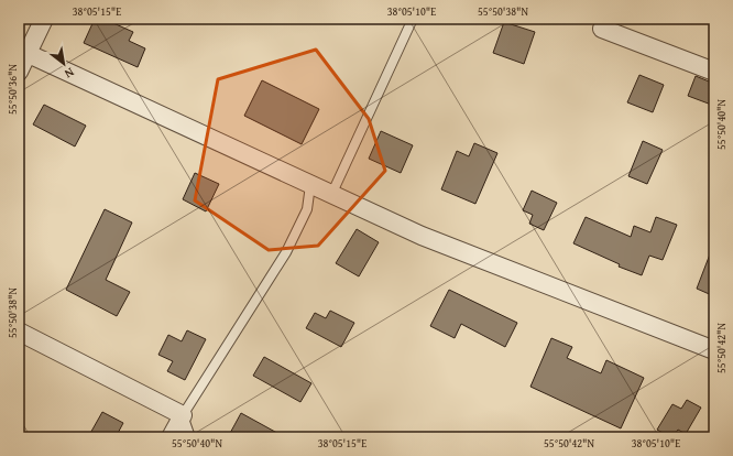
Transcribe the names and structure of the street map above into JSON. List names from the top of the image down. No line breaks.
{"north":"bottom right","coordinates":["38°05'15\"E","38°05'10\"E","55°50'38\"N","55°50'36\"N","55°50'40\"N","55°50'42\"N"]}
